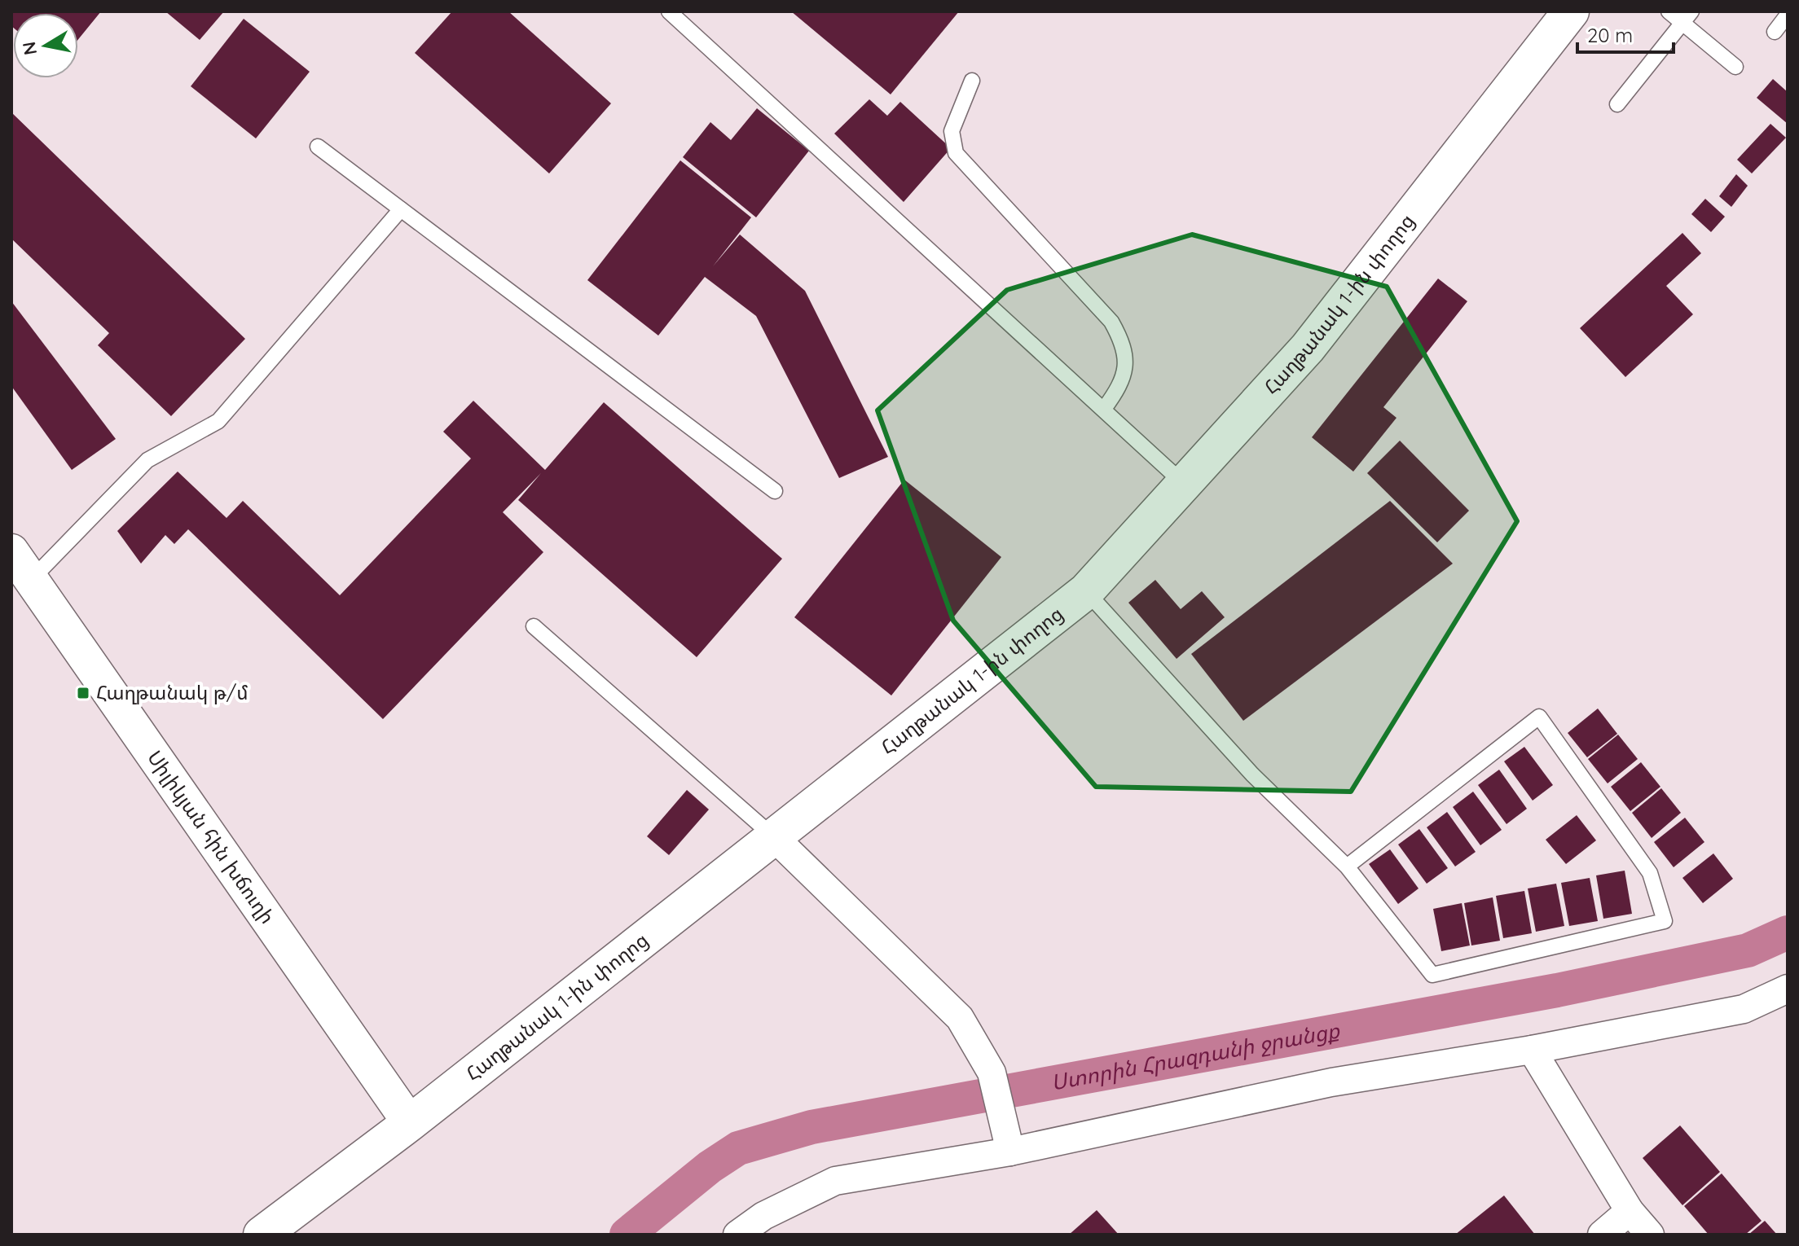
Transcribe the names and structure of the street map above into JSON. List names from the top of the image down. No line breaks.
{"streets":{"main road":["Հաղթանակ 1-ին փողոց"],"street":["Սիլիկյան հին խճուղի"]},"crossings":[["Հաղթանակ 1-ին փողոց","Սիլիկյան հին խճուղի"]],"water":["Ստորին Հրազդանի ջրանցք"],"places":{"transit":["Հաղթանակ թ/մ"]},"scale_bar":"20 m","north":"left"}
